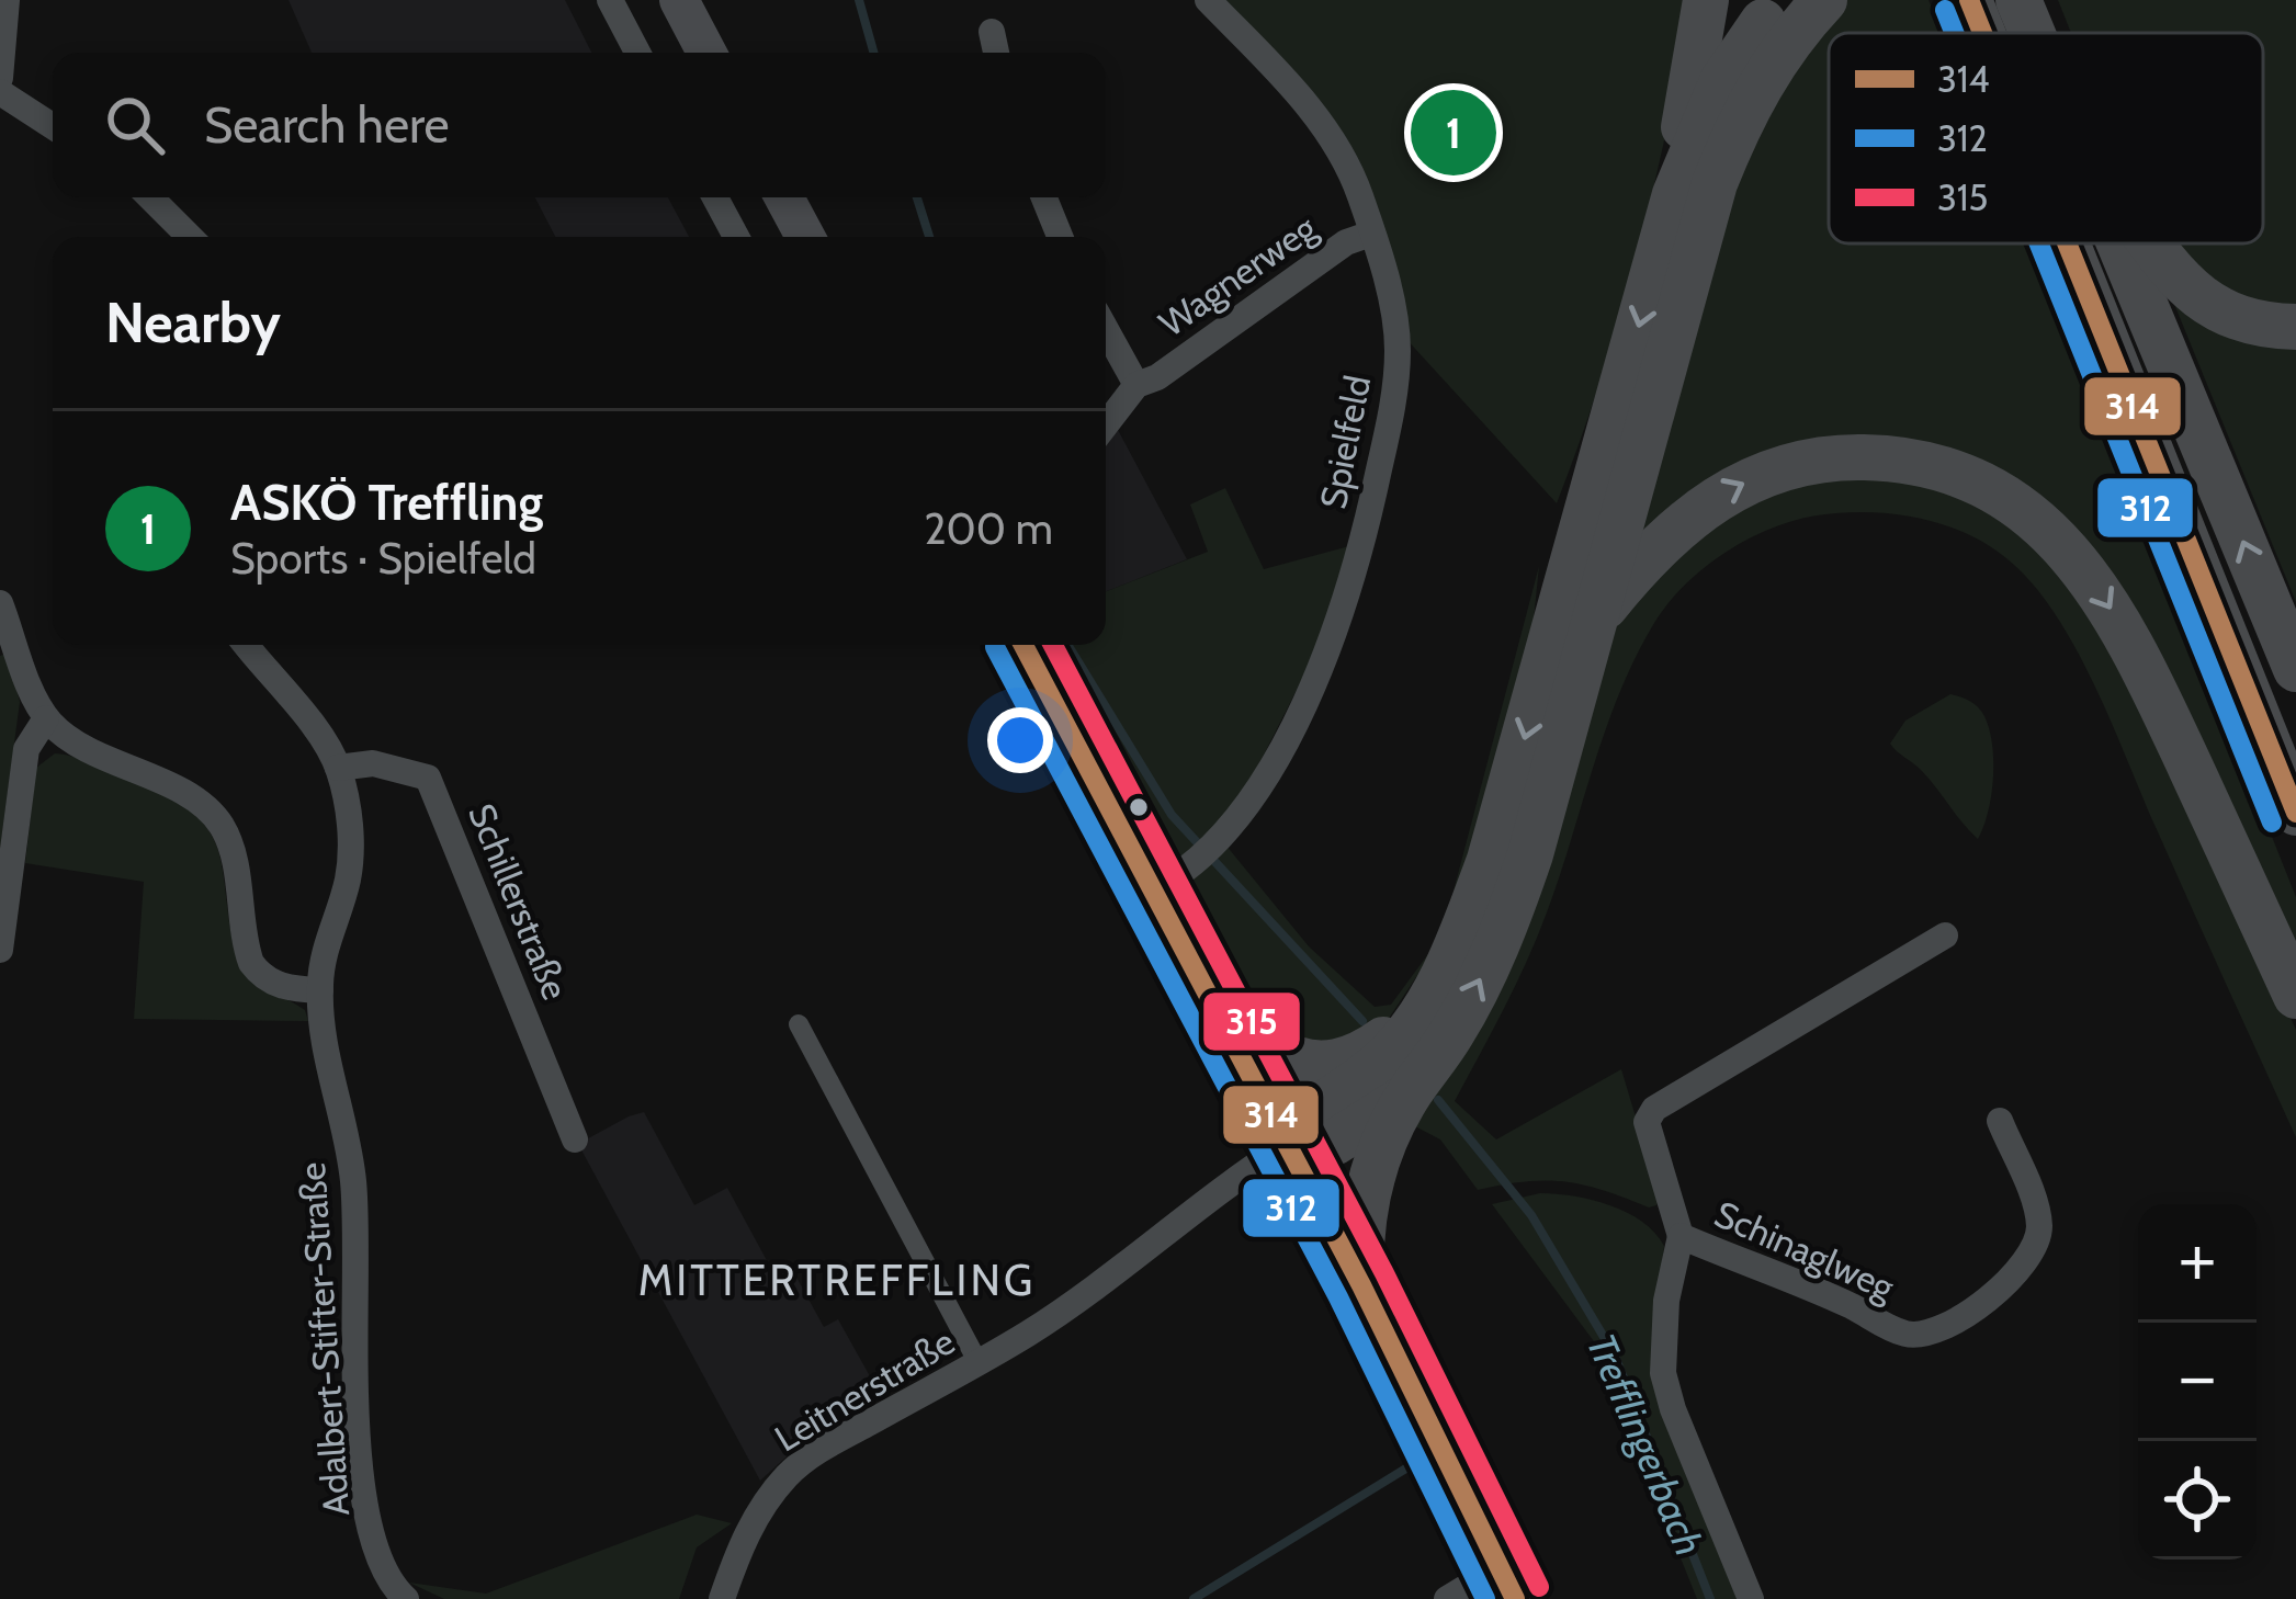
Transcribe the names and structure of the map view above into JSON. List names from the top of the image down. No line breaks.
{"streets":{"street":["Wagnerweg","Spielfeld","Schillerstraße","Schinaglweg","Adalbert-Stifter-Straße","Leitnerstraße"]},"crossings":[["Wagnerweg","Spielfeld"],["Schillerstraße","Adalbert-Stifter-Straße"]],"districts":["MITTERTREFFLING"],"water":["Trefflingerbach"],"lines":["transit line 314","transit line 312","transit line 315"],"legend":["314","312","315"],"page":{"search":"Search here","pins":"1","heading":"Nearby","list":[{"mark":"1","name":"ASKÖ Treffling","note":"Sports · Spielfeld","value":"200 m"}],"map_buttons":["+","−"]}}
